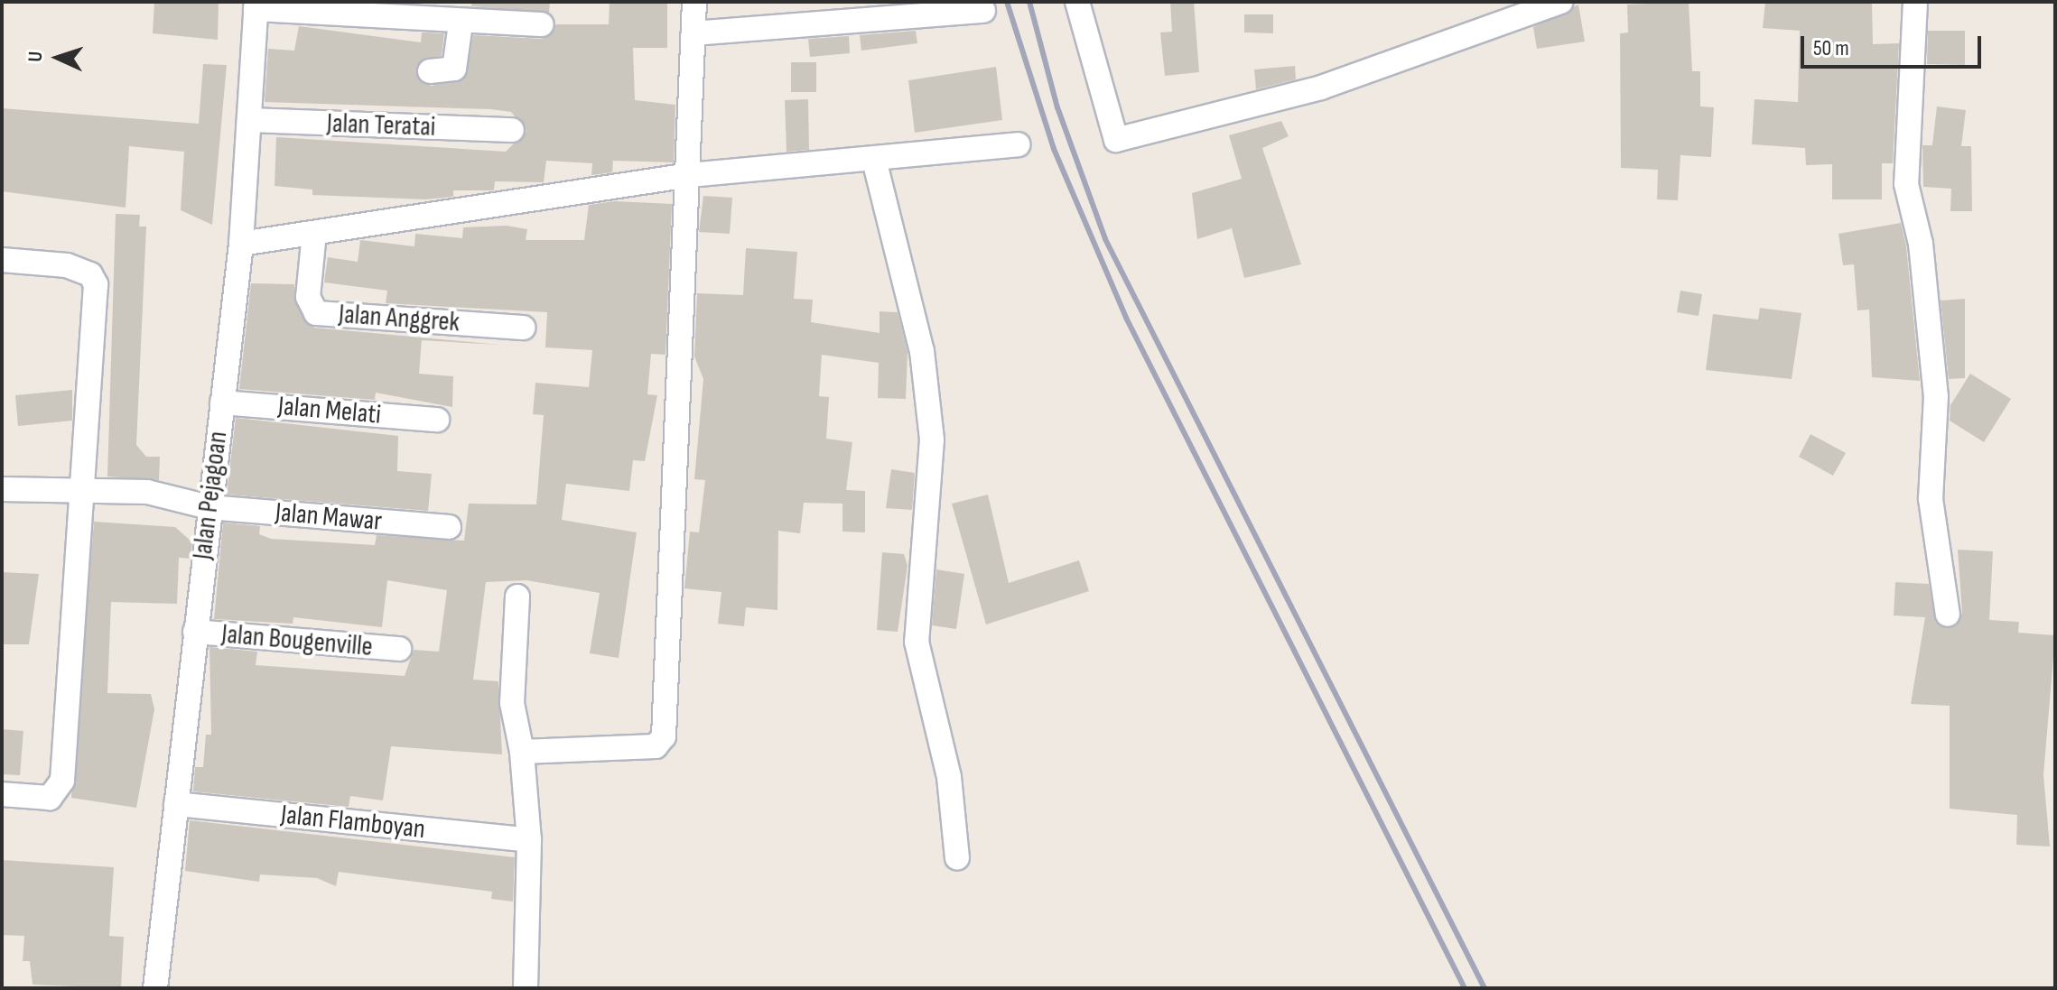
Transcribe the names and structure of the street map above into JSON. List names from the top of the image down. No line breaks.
{"streets":{"street":["Jalan Teratai","Jalan Anggrek","Jalan Melati","Jalan Pejagoan","Jalan Mawar","Jalan Bougenville","Jalan Flamboyan"]},"crossings":[["Jalan Teratai","Jalan Pejagoan"],["Jalan Melati","Jalan Pejagoan"],["Jalan Pejagoan","Jalan Mawar"],["Jalan Pejagoan","Jalan Bougenville"],["Jalan Pejagoan","Jalan Flamboyan"]],"scale_bar":"50 m","north":"left"}
